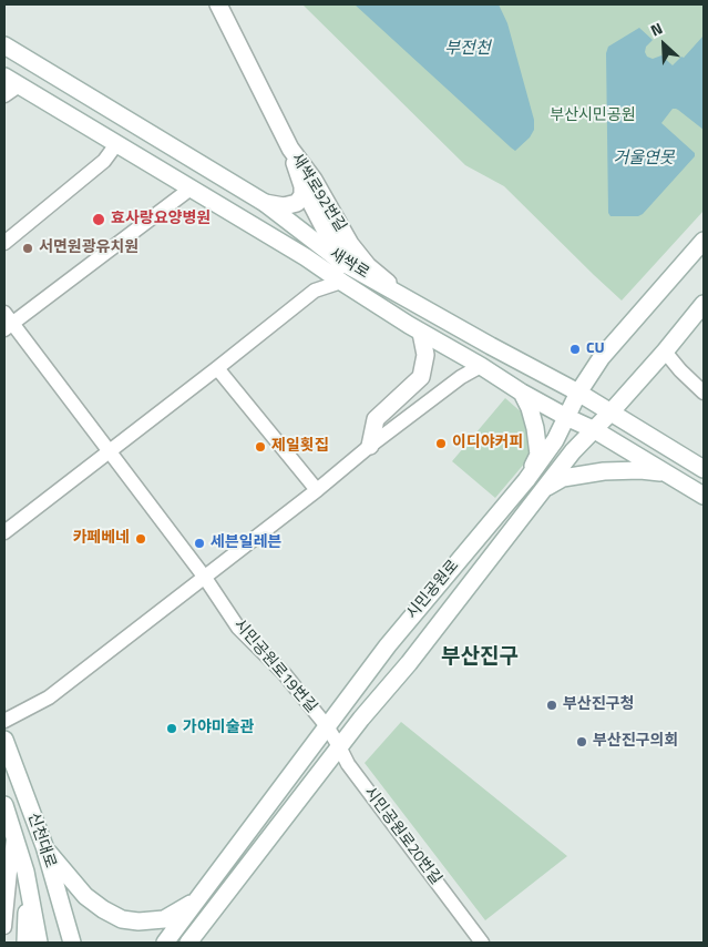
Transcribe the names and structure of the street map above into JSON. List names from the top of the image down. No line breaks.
{"streets":{"main road":["새싹로92번길","새싹로","시민공원로","신천대로"],"street":["시민공원로19번길","시민공원로20번길"]},"crossings":[["새싹로92번길","새싹로"],["새싹로","시민공원로"],["시민공원로","시민공원로19번길"],["시민공원로","시민공원로20번길"],["시민공원로19번길","시민공원로20번길"]],"districts":["부산진구"],"water":["부전천","거울연못"],"parks":["부산시민공원"],"places":["효사랑요양병원","서면원광유치원","CU","이디야커피","제일횟집","카페베네","세븐일레븐","부산진구청","가야미술관","부산진구의회"],"north":"top left"}
